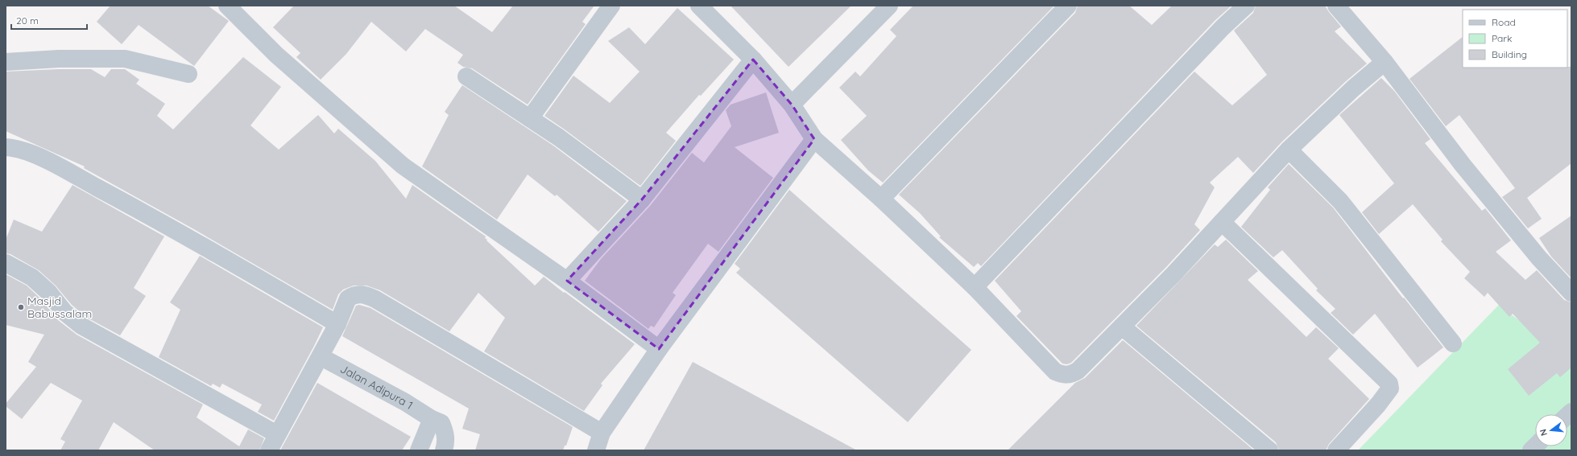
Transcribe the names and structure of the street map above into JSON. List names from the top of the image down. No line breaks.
{"streets":{"street":["Jalan Adipura 1"]},"places":["Masjid Babussalam"],"legend":["Road","Park","Building"],"scale_bar":"20 m","north":"left"}
